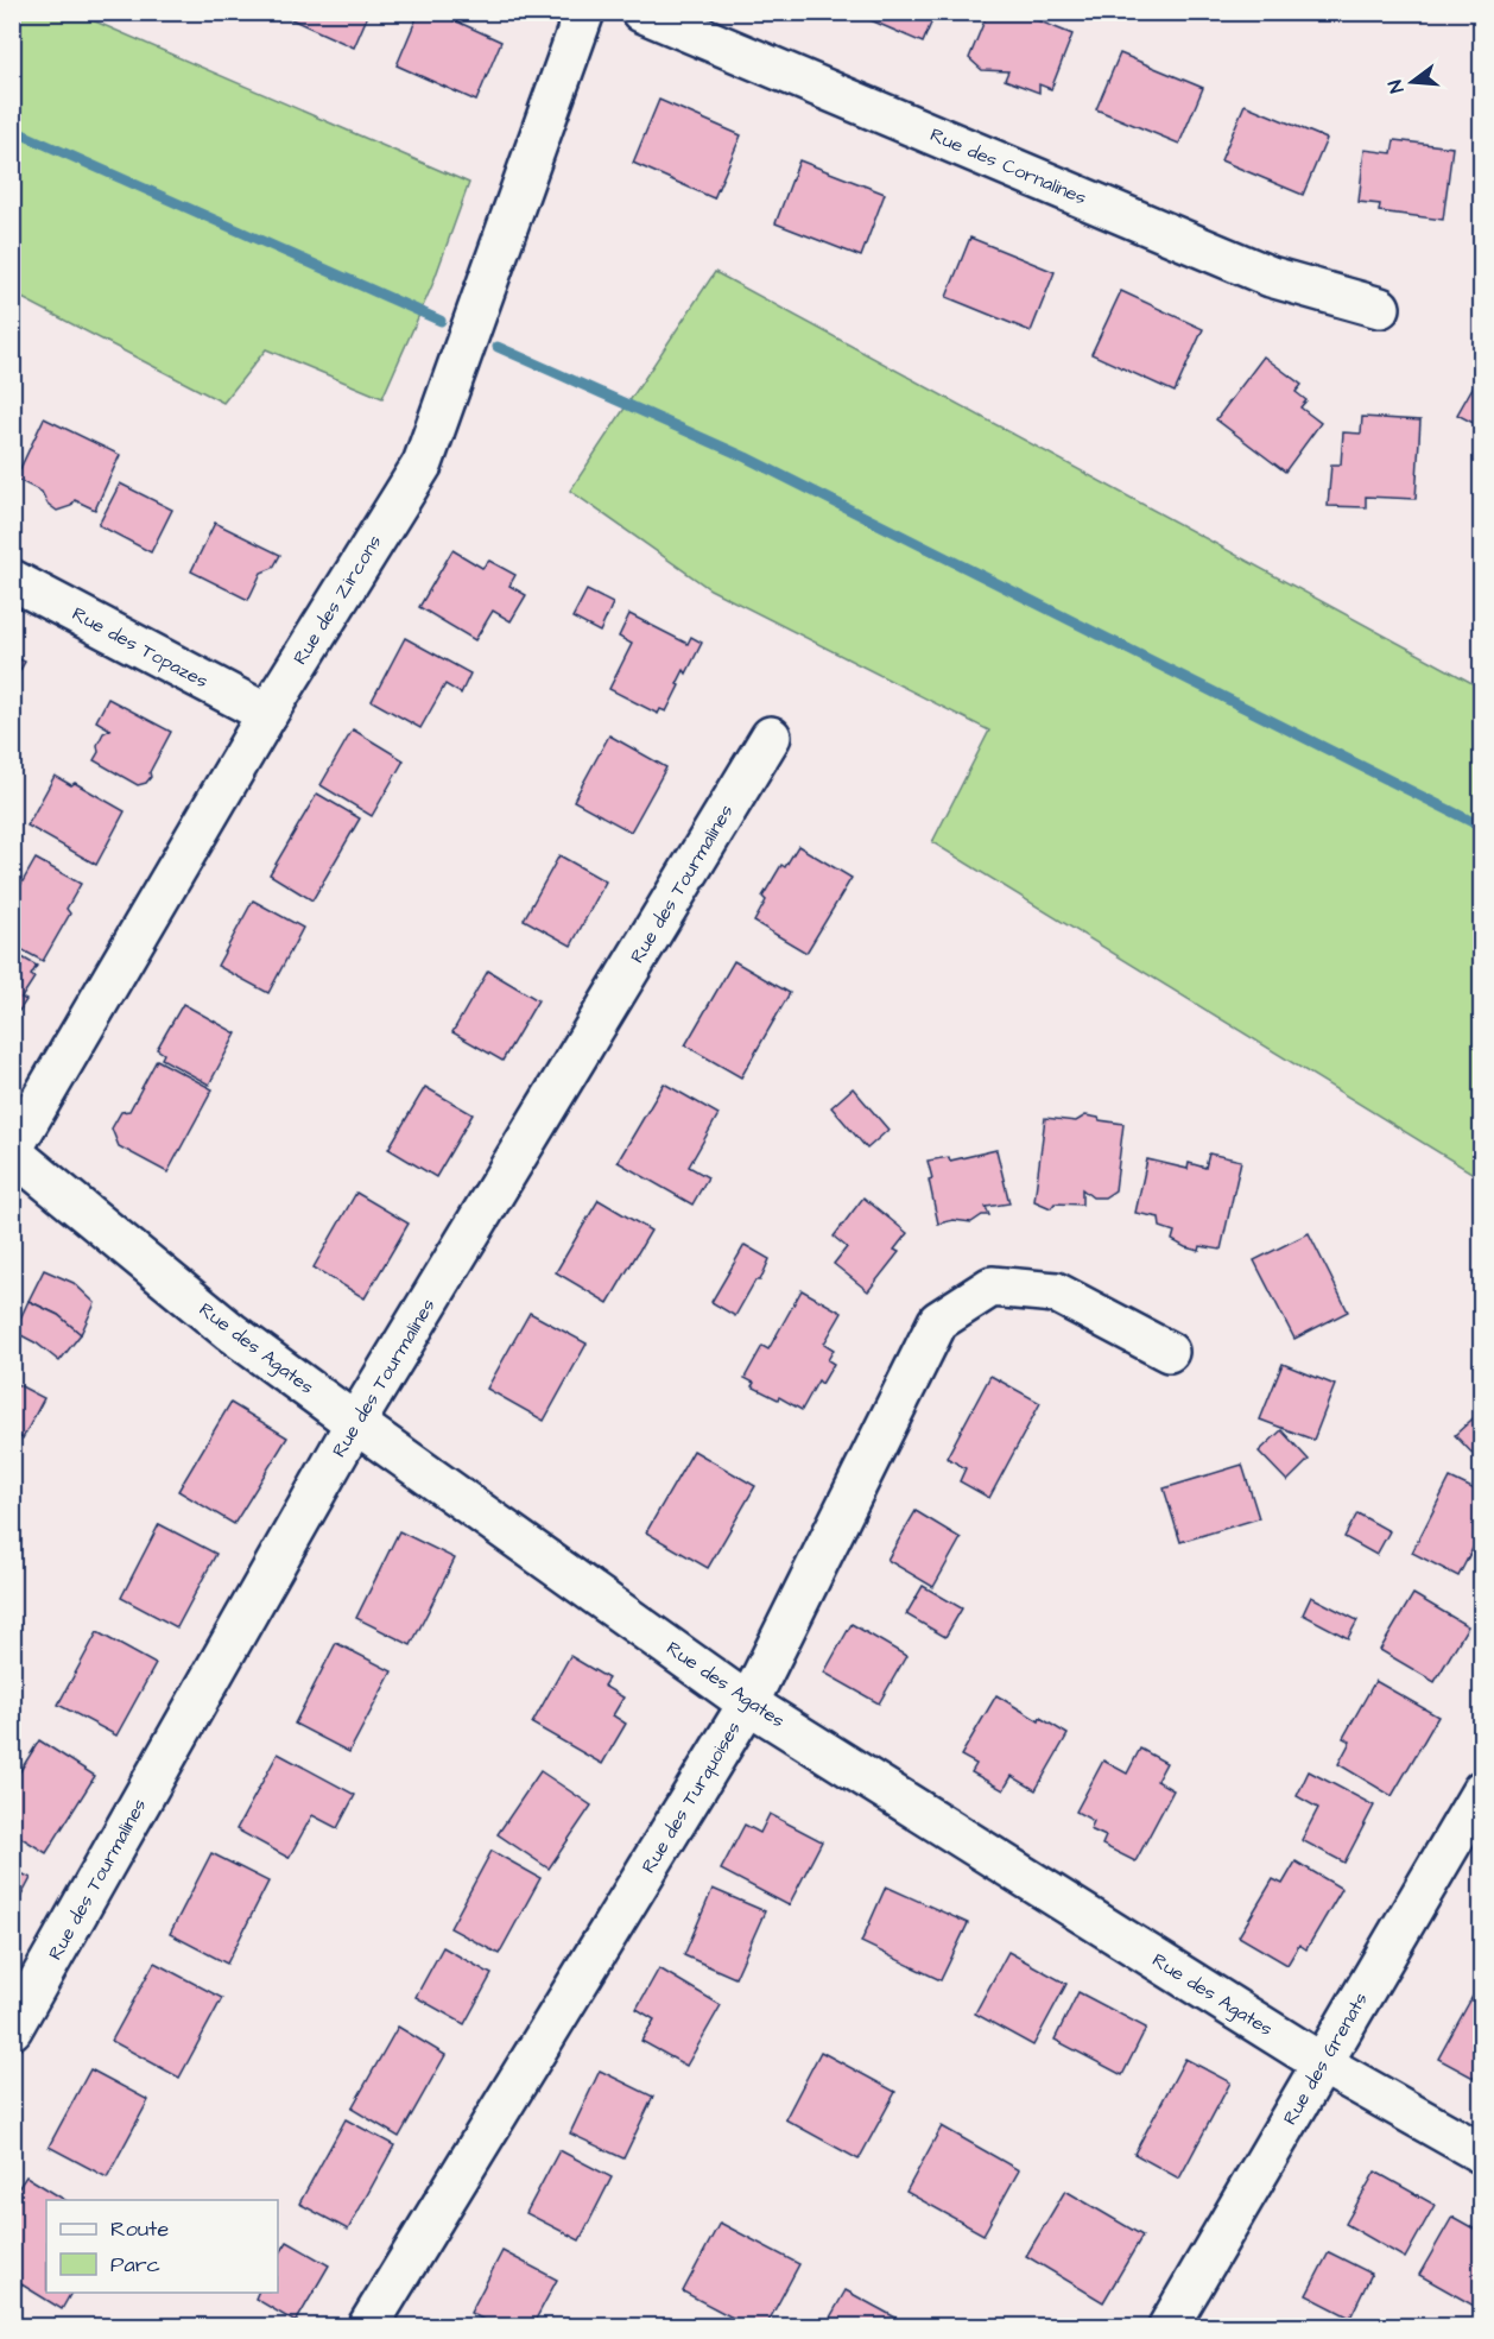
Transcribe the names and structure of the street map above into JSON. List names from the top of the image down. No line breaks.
{"streets":{"street":["Rue des Cornalines","Rue des Zircons","Rue des Topazes","Rue des Tourmalines","Rue des Agates","Rue des Turquoises","Rue des Grenats"]},"crossings":[["Rue des Zircons","Rue des Topazes"],["Rue des Zircons","Rue des Agates"],["Rue des Tourmalines","Rue des Agates"],["Rue des Agates","Rue des Turquoises"],["Rue des Agates","Rue des Grenats"]],"legend":["Route","Parc"],"north":"left"}
